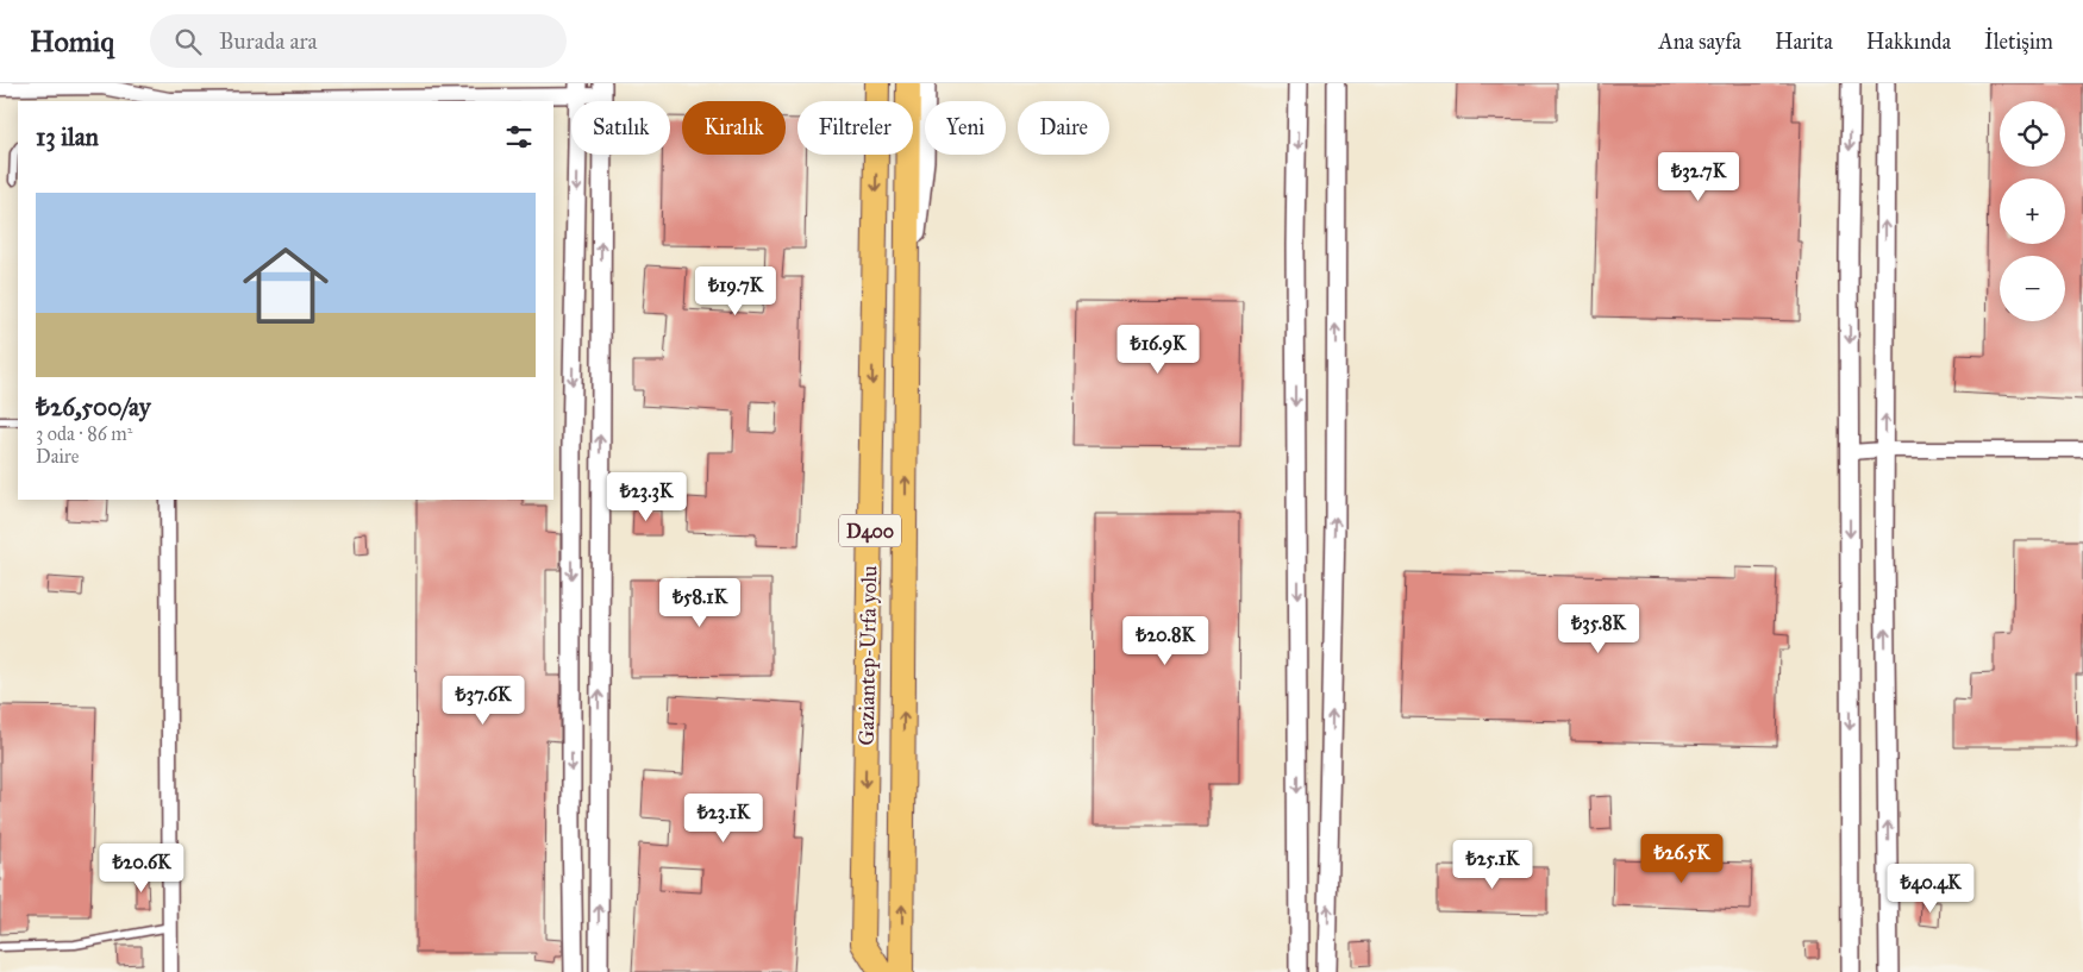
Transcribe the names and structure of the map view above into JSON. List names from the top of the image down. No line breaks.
{"streets":{"highway":["D400","Gaziantep-Urfa yolu"]},"page":{"header":"Homiq","search":"Burada ara","nav":["Ana sayfa","Harita","Hakkında","İletişim"],"map_buttons":["+","−"],"chip":["Satılık","Kiralık","Filtreler","Yeni","Daire"],"heading":"13 ilan","price":["₺32.7K","₺19.7K","₺16.9K","₺23.3K","₺58.1K","₺35.8K","₺20.8K","₺37.6K","₺23.1K","₺26.5K","₺25.1K","₺20.6K","₺40.4K"],"list":[{"name":"₺26,500/ay","note":"3 oda · 86 m² · Daire"}]}}
